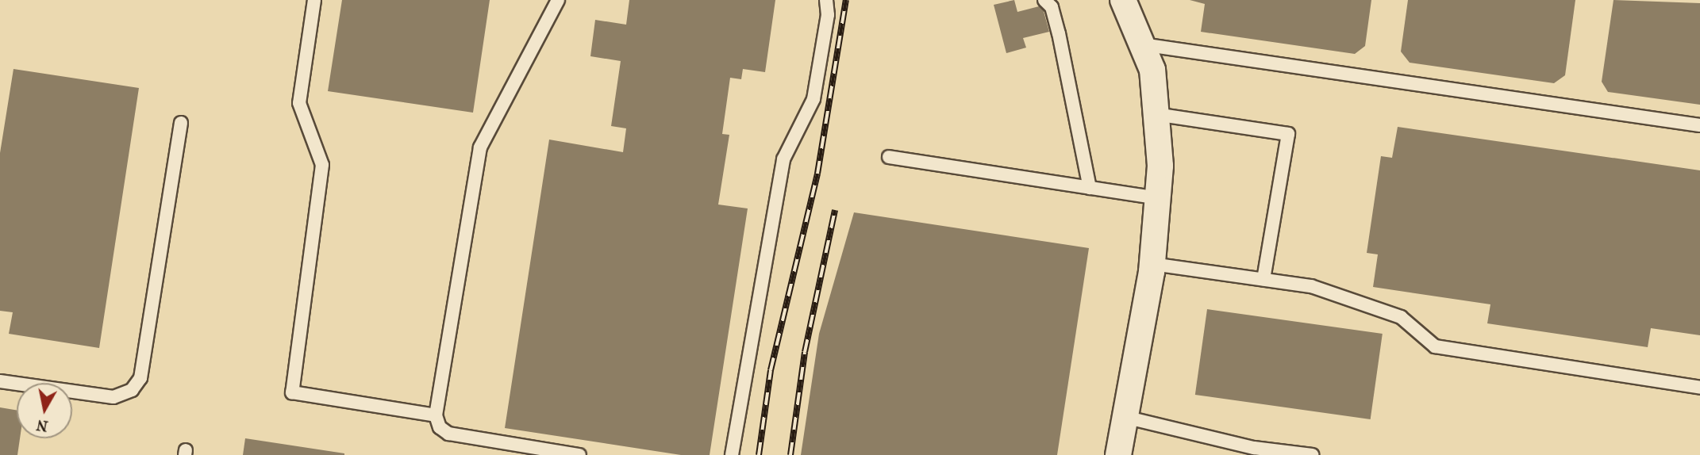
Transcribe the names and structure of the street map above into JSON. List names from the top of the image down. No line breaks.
{"north":"bottom"}
